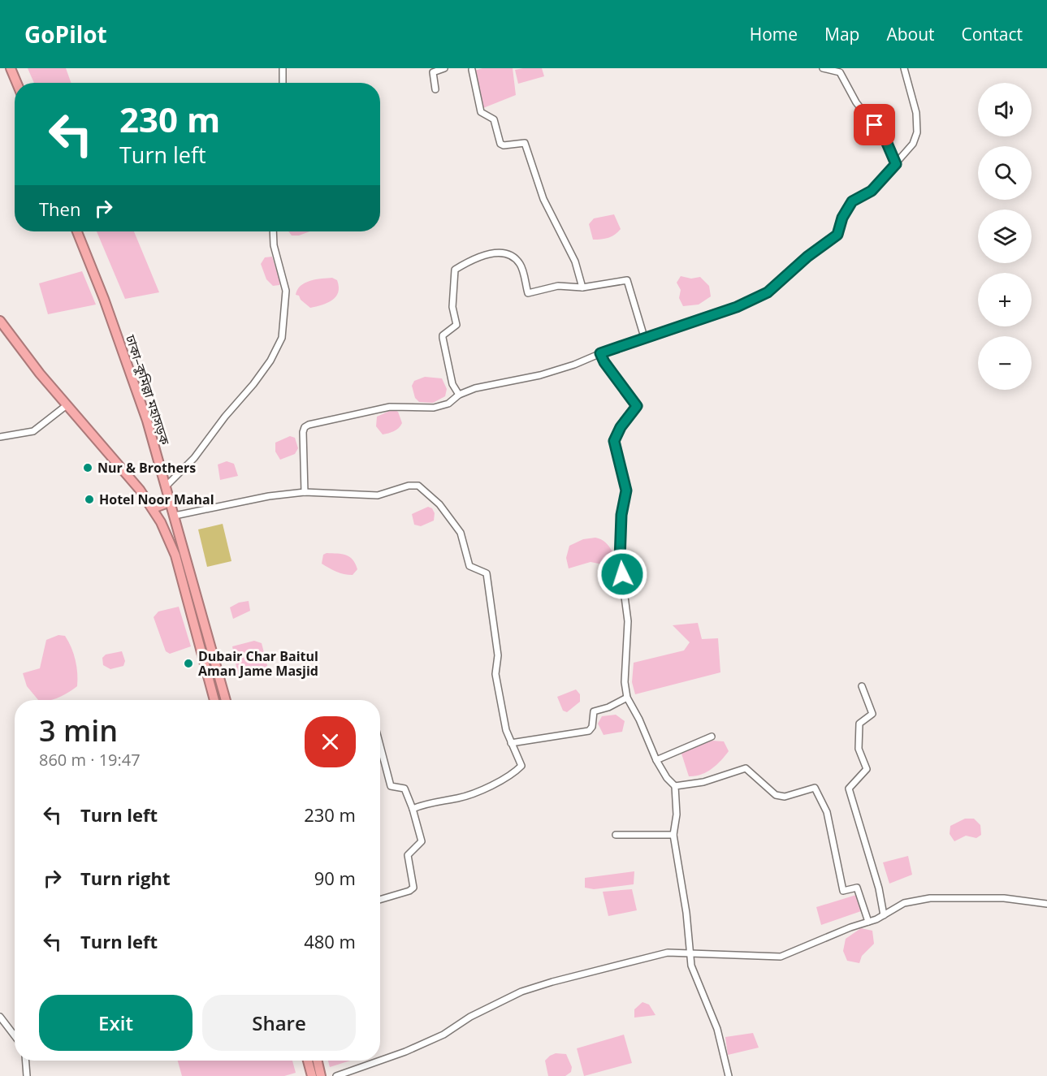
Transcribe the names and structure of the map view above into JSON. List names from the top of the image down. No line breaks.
{"streets":{"highway":["ঢাকা–কুমিল্লা মহাসড়ক"]},"places":["Nur & Brothers","Hotel Noor Mahal","Dubair Char Baitul Aman Jame Masjid"],"page":{"header":"GoPilot","nav":["Home","Map","About","Contact"],"map_buttons":["+","−"],"turn":["230 m","Turn left"],"then":"Then","heading":["3 min","860 m · 19:47"],"list":[{"name":"Turn left","value":"230 m"},{"name":"Turn right","value":"90 m"},{"name":"Turn left","value":"480 m"}],"buttons":["Exit","Share"]}}
